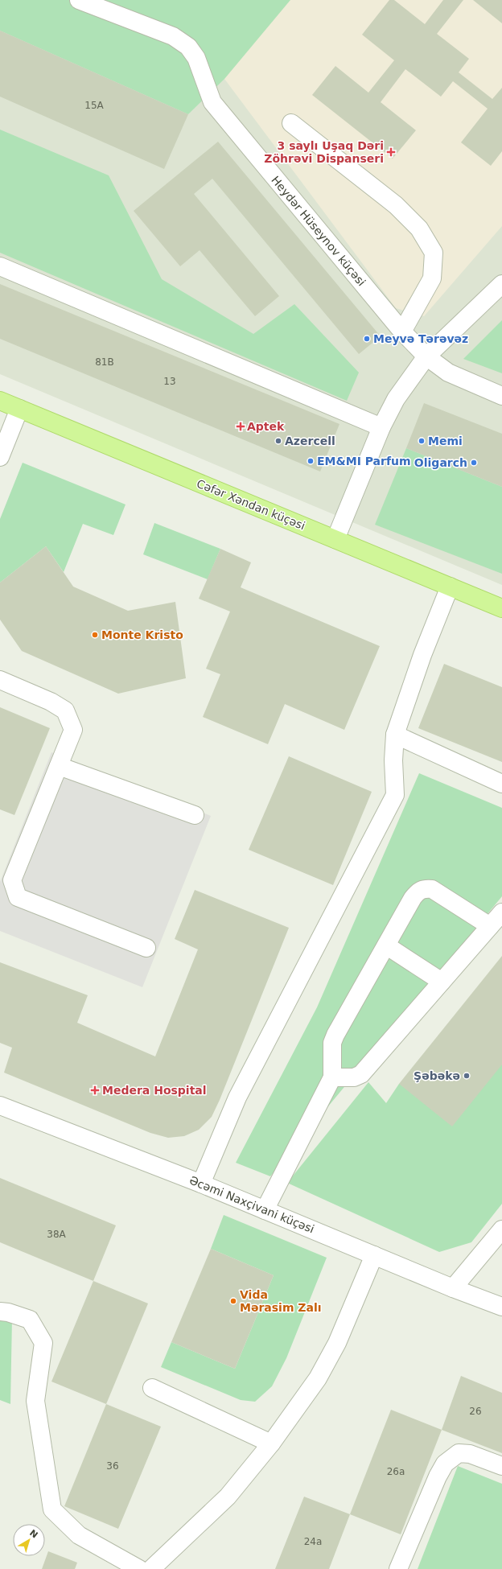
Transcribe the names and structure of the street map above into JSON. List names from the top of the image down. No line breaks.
{"streets":{"main road":["Cəfər Xəndan küçəsi"],"street":["Heydər Hüseynov küçəsi","Əcəmi Naxçivani küçəsi"]},"places":{"health":["3 saylı Uşaq Dəri Zöhrəvi Dispanseri","Aptek","Medera Hospital"],"other":["Meyvə Tərəvəz","Azercell","Memi","EM&MI Parfum","Oligarch","Monte Kristo","Şəbəkə","Vida Mərasim Zalı"]},"house_numbers":["15A","81B","13","38A","26","36","26a","24a"],"north":"top right"}
